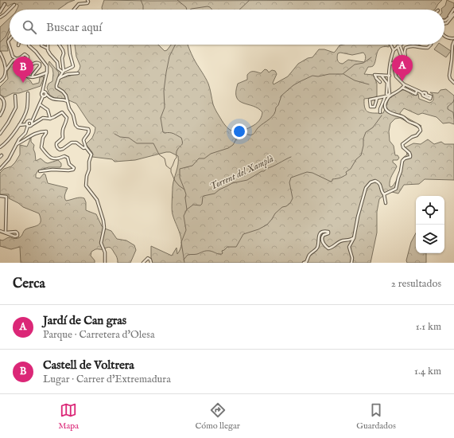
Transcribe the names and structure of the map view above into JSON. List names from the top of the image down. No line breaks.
{"water":["Torrent del Xamplà"],"page":{"search":"Buscar aquí","pins":["A","B"],"heading":["Cerca","2 resultados"],"list":[{"mark":"A","name":"Jardí de Can gras","note":"Parque · Carretera d'Olesa","value":"1.1 km"},{"mark":"B","name":"Castell de Voltrera","note":"Lugar · Carrer d'Extremadura","value":"1.4 km"}],"nav":["Mapa","Cómo llegar","Guardados"]}}
